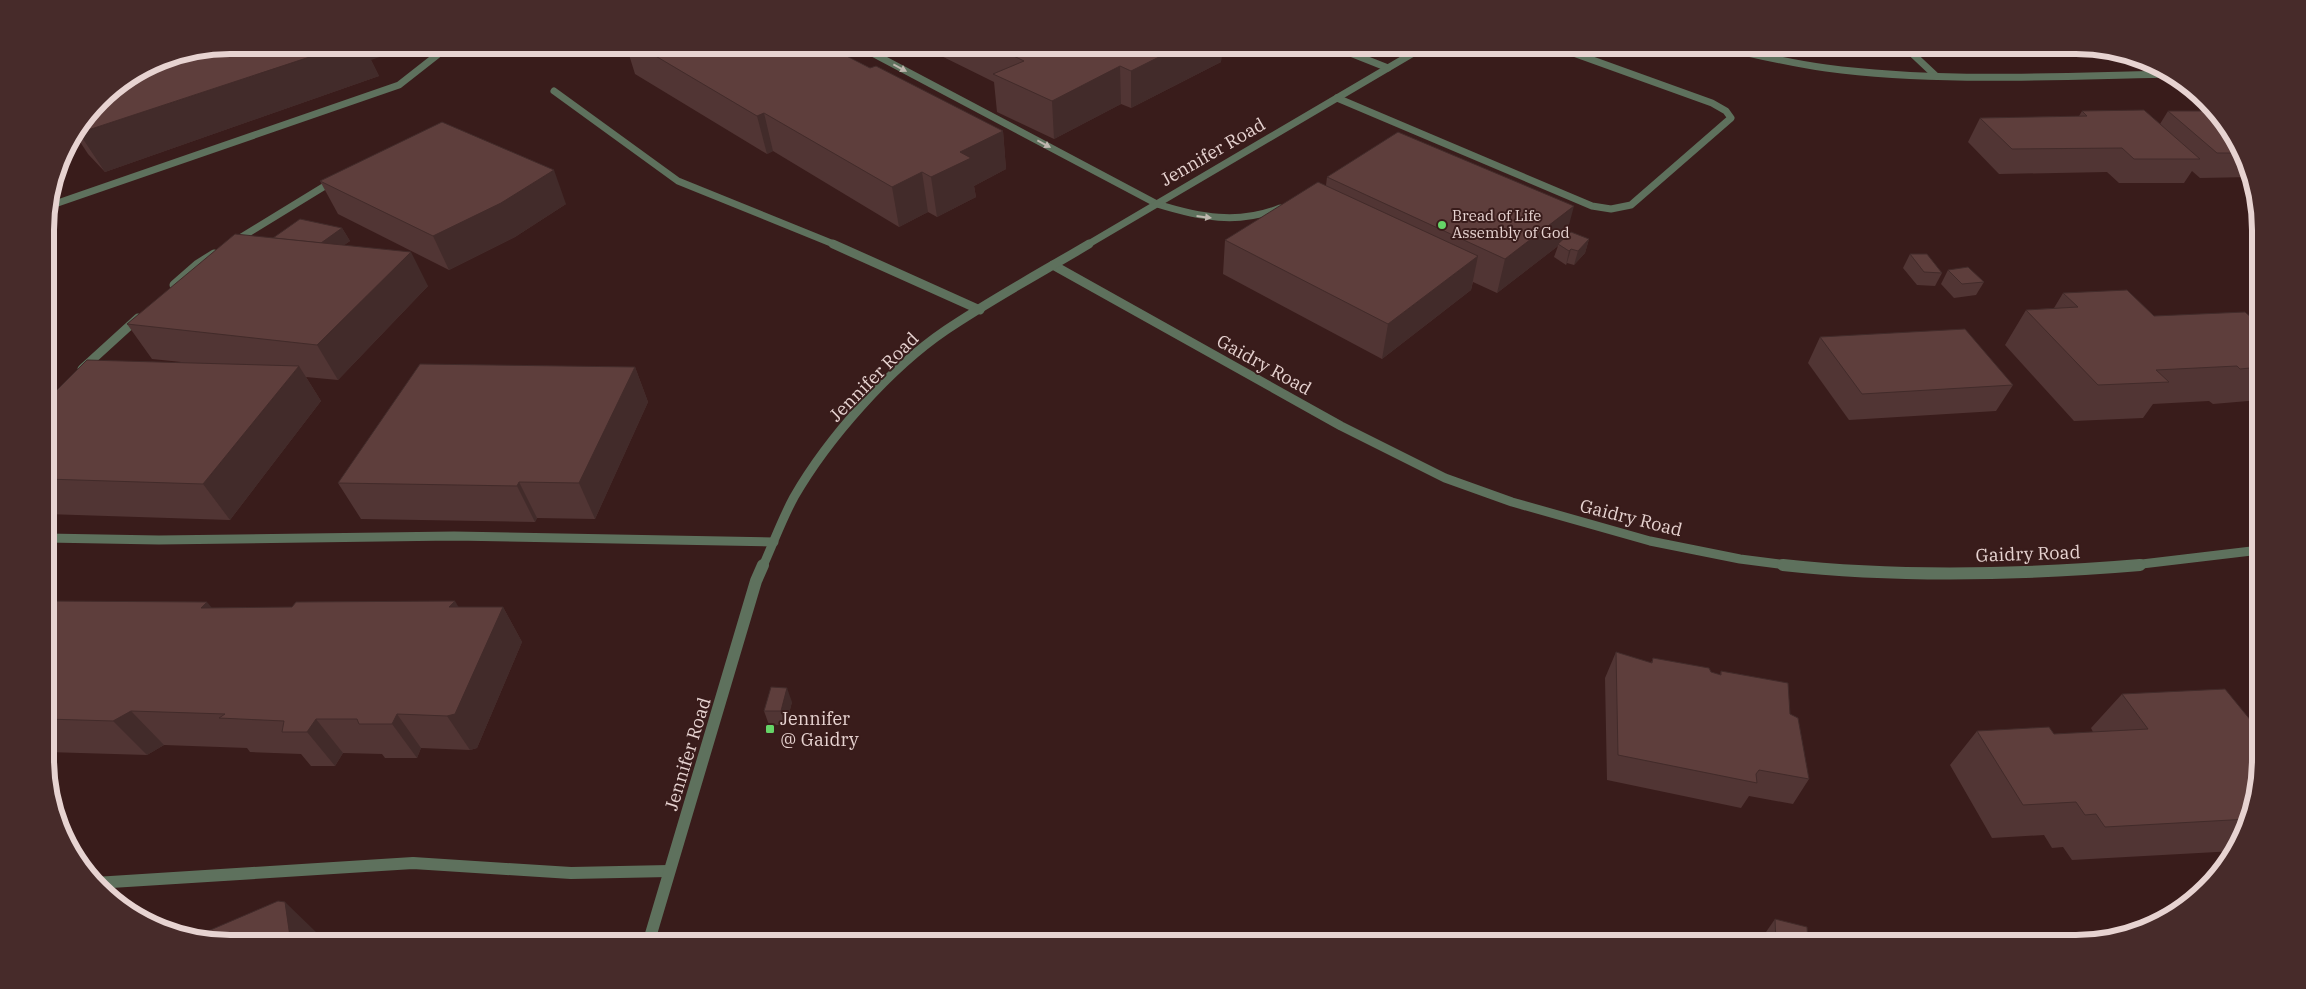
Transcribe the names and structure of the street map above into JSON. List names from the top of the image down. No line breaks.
{"streets":{"street":["Jennifer Road","Gaidry Road"]},"crossings":[["Jennifer Road","Gaidry Road"]],"places":{"other":["Bread of Life Assembly of God"],"transit":["Jennifer @ Gaidry"]}}
